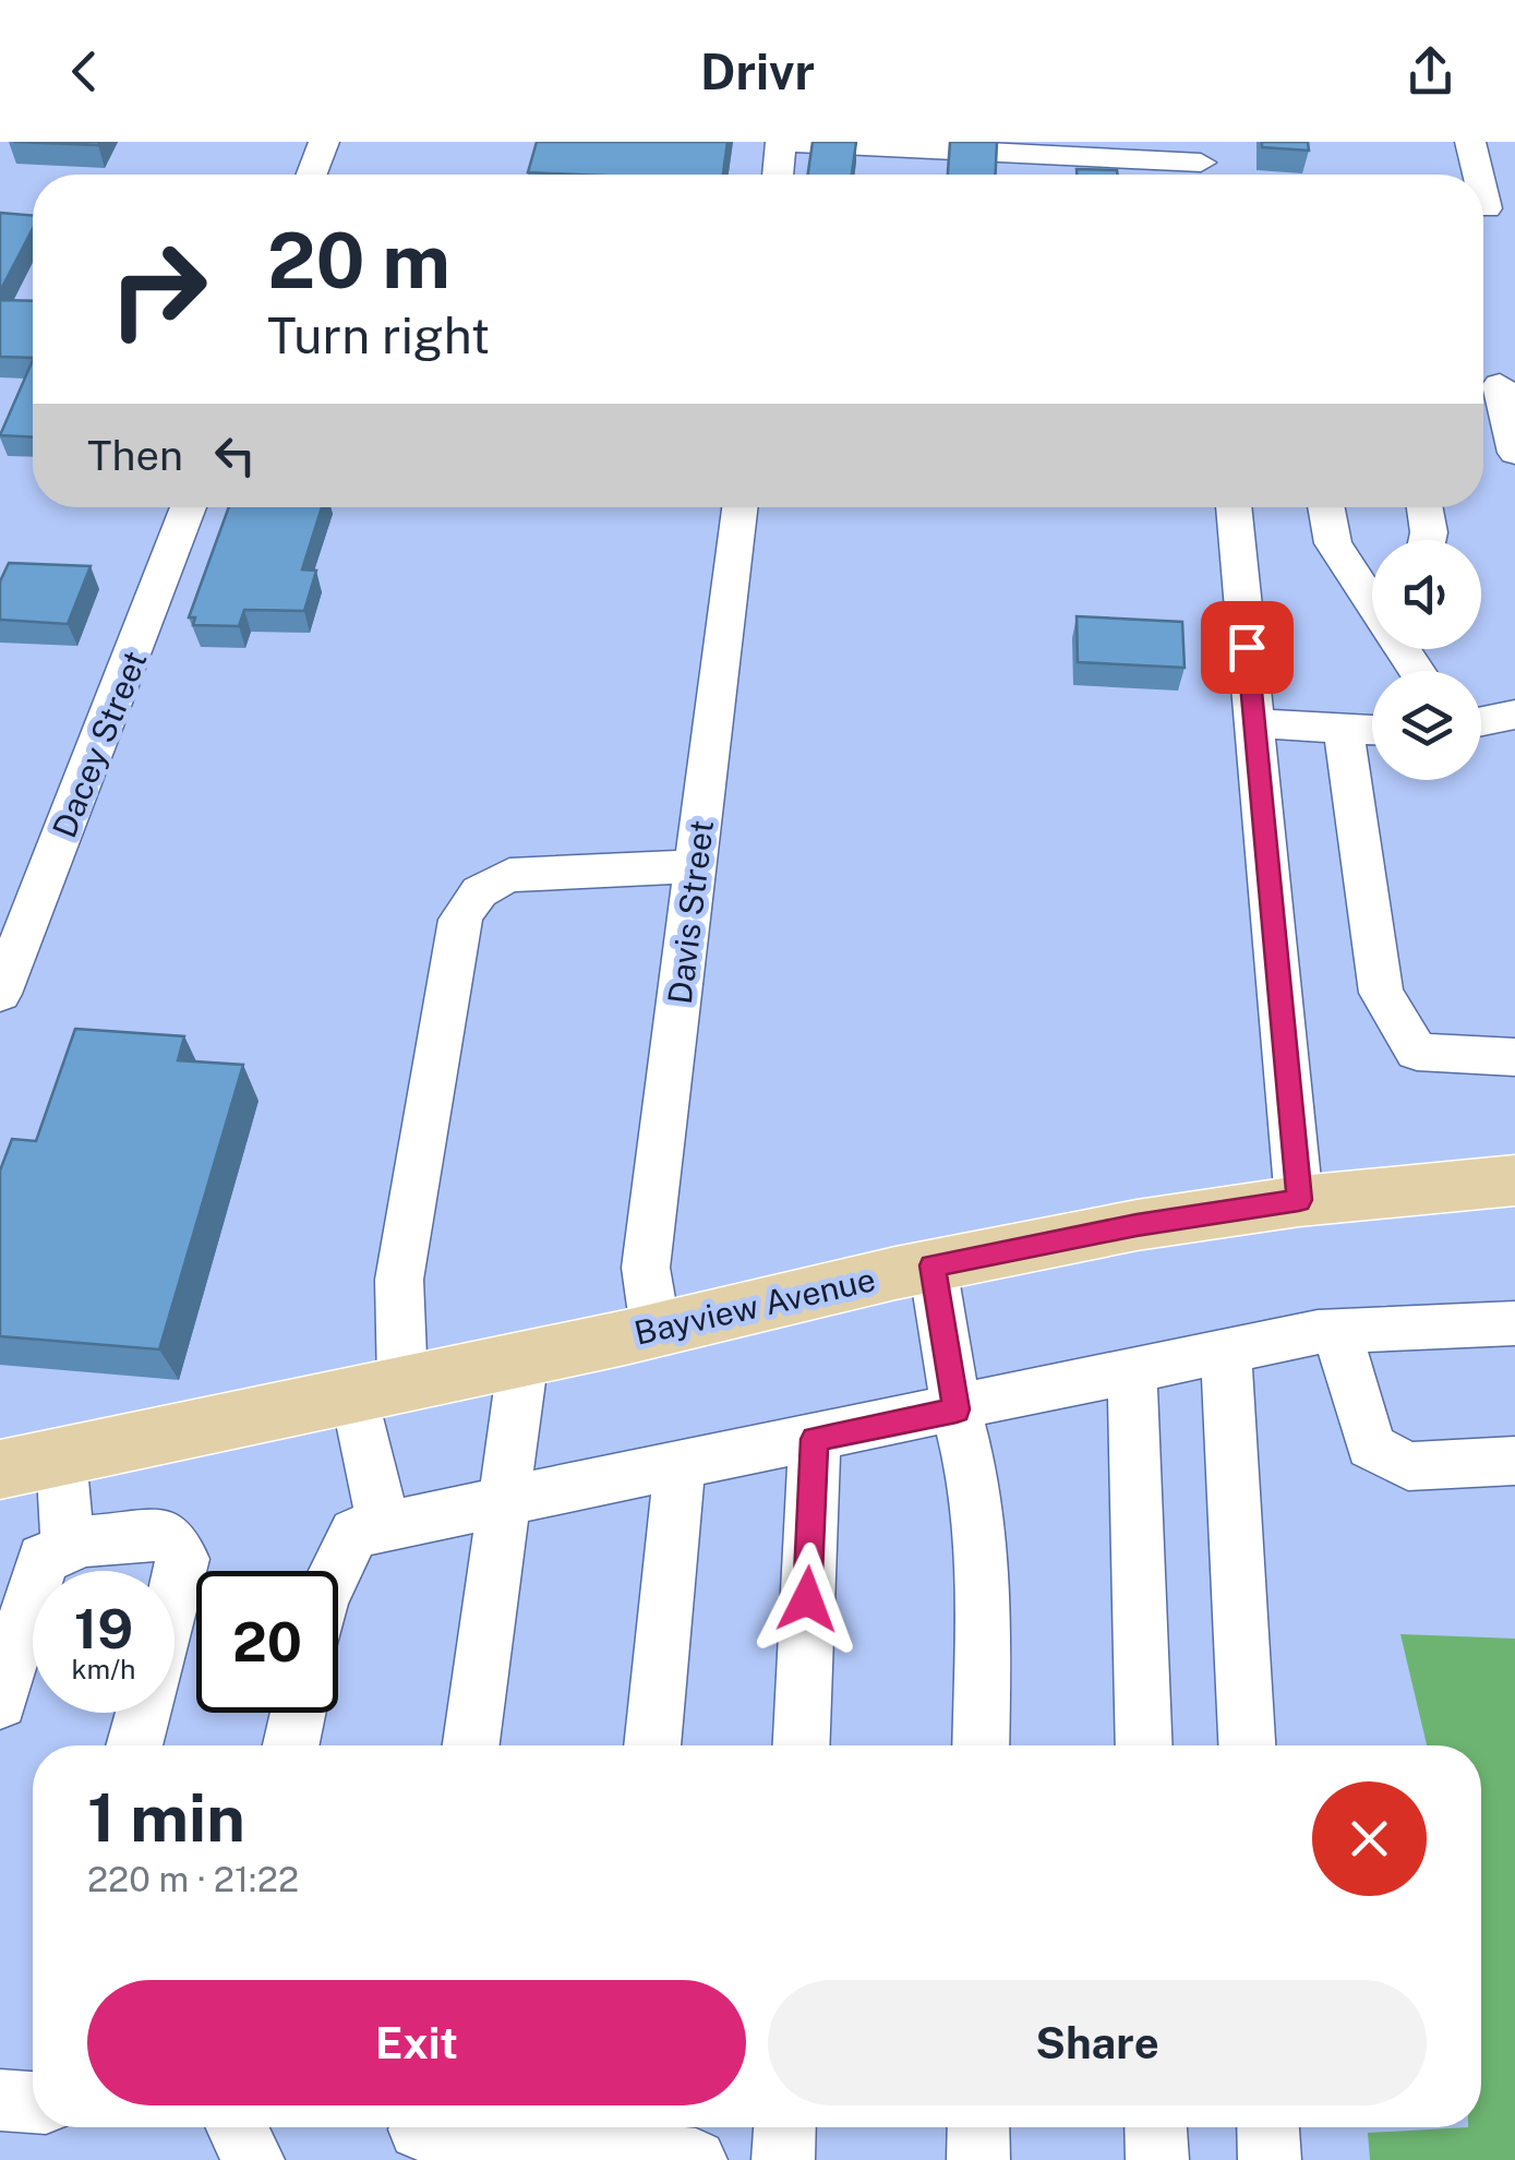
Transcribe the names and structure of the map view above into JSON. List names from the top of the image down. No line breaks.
{"streets":{"main road":["Bayview Avenue"],"street":["Dacey Street","Davis Street"]},"crossings":[["Davis Street","Bayview Avenue"]],"page":{"header":"Drivr","turn":["20 m","Turn right"],"then":"Then","speed":"19 km/h","limit":"20","heading":["1 min","220 m · 21:22"],"buttons":["Exit","Share"]}}
